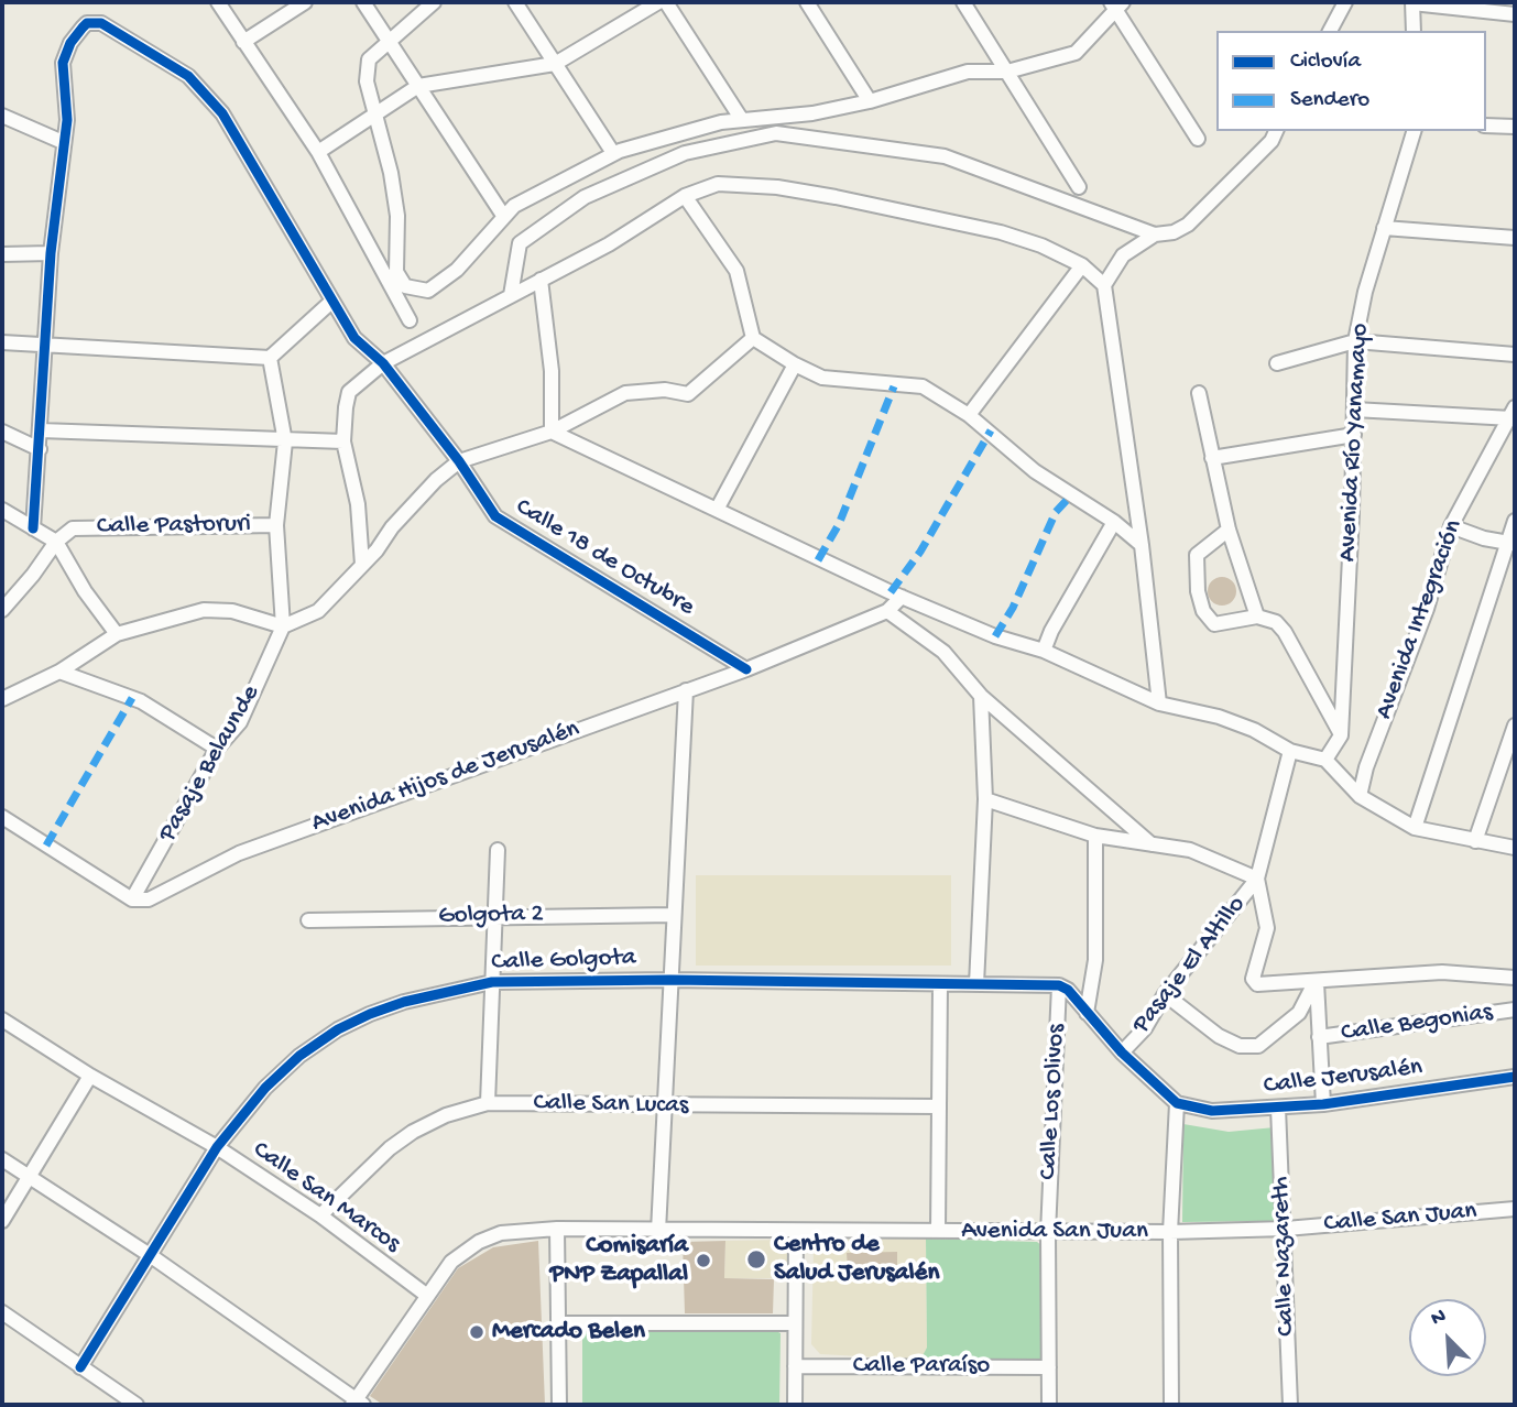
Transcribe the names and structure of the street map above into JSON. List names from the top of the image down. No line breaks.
{"streets":{"street":["Avenida Río Yanamayo","Calle Pastoruri","Calle 18 de Octubre","Avenida Integración","Pasaje Belaunde","Avenida Hijos de Jerusalén","Golgota 2","Calle Golgota","Pasaje El Altillo","Calle Begonias","Calle Jerusalén","Calle Los Olivos","Calle San Lucas","Calle San Marcos","Calle San Juan","Avenida San Juan","Calle Nazareth","Calle Paraíso"]},"crossings":[["Calle 18 de Octubre","Avenida Hijos de Jerusalén"],["Pasaje Belaunde","Avenida Hijos de Jerusalén"],["Calle Golgota","Calle Los Olivos"],["Calle Golgota","Calle San Marcos"],["Calle Jerusalén","Calle Nazareth"],["Calle Los Olivos","Avenida San Juan"],["Calle Los Olivos","Calle Paraíso"],["Calle San Lucas","Calle San Marcos"],["Calle San Marcos","Avenida San Juan"],["Calle San Juan","Avenida San Juan"],["Calle San Juan","Calle Nazareth"],["Avenida San Juan","Calle Nazareth"]],"places":["Centro de Salud Jerusalén","Comisaría PNP Zapallal","Mercado Belen"],"legend":["Ciclovía","Sendero"],"north":"top left"}
